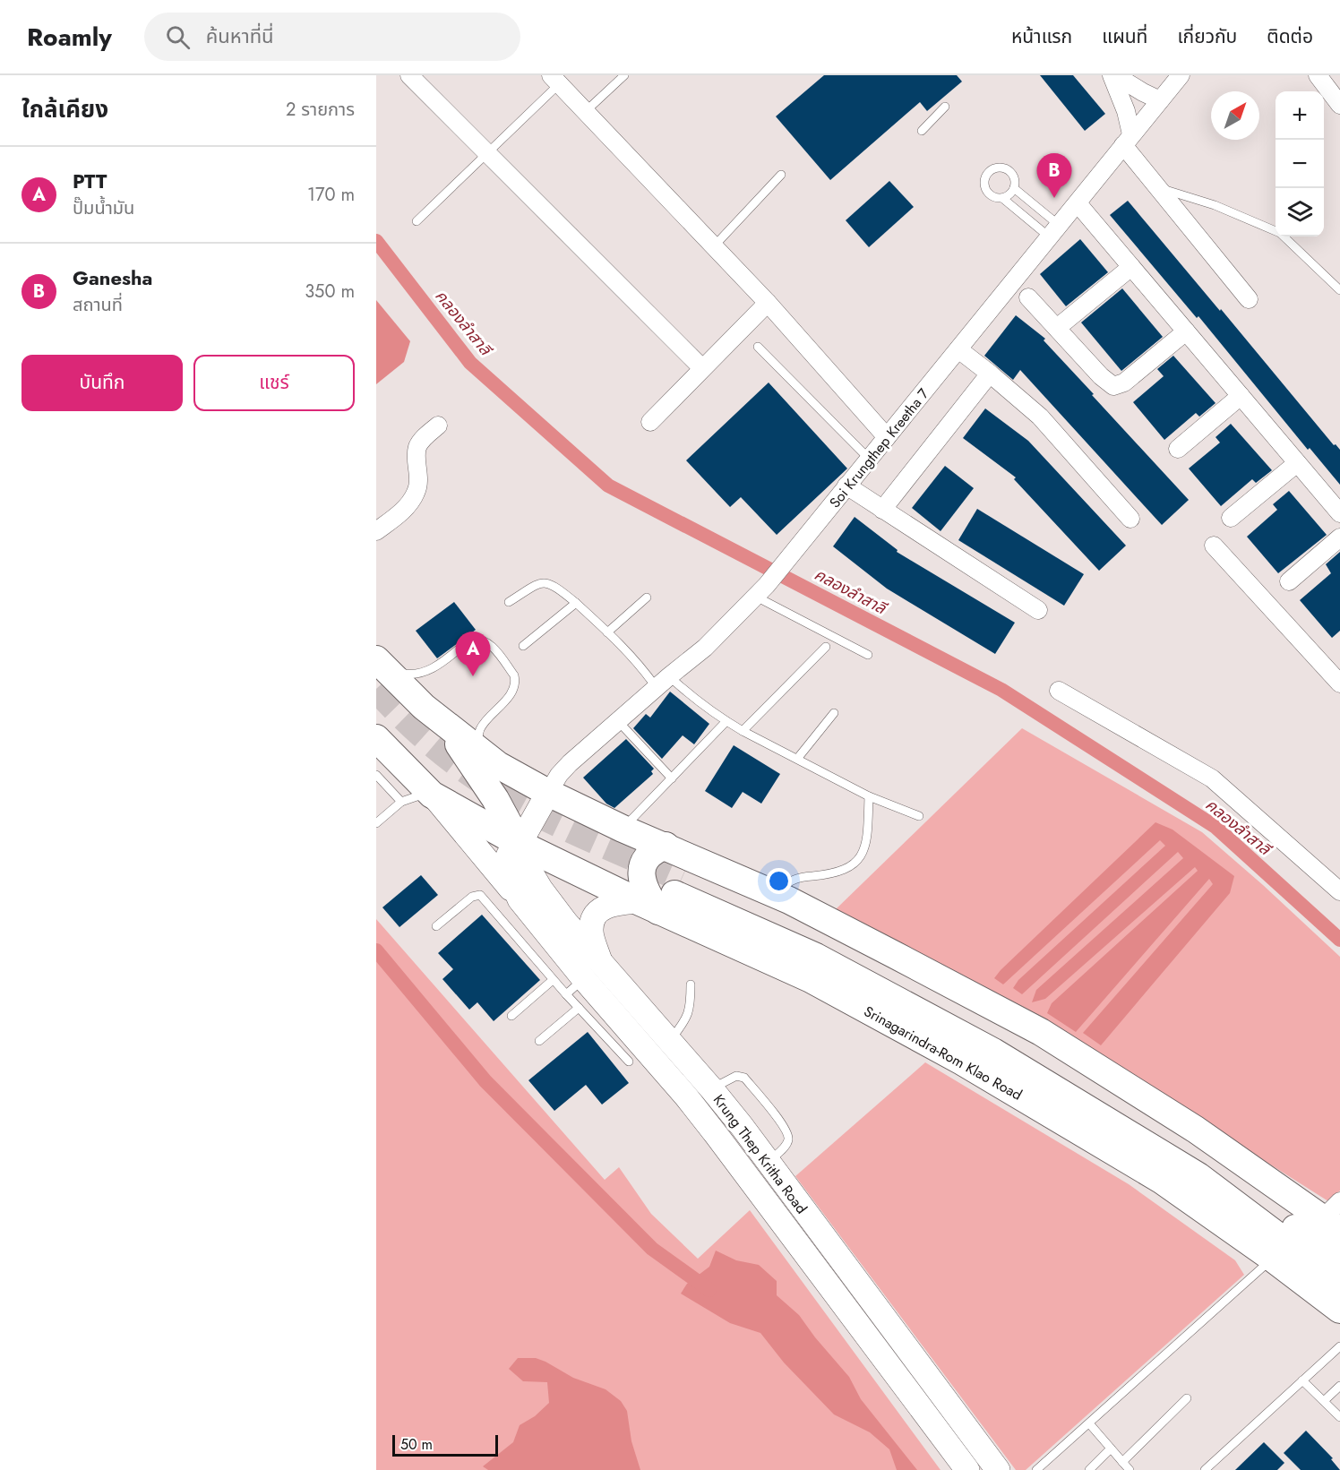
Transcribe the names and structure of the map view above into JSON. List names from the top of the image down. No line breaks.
{"streets":{"main road":["Srinagarindra-Rom Klao Road","Krung Thep Kritha Road"],"street":["Soi Krungthep Kreetha 7"]},"crossings":[["Soi Krungthep Kreetha 7","Krung Thep Kritha Road"],["Srinagarindra-Rom Klao Road","Krung Thep Kritha Road"]],"water":["คลองลำสาลี"],"scale_bar":"50 m","north":"top right","page":{"header":"Roamly","search":"ค้นหาที่นี่","nav":["หน้าแรก","แผนที่","เกี่ยวกับ","ติดต่อ"],"heading":["ใกล้เคียง","2 รายการ"],"map_buttons":["+","−"],"list":[{"mark":"A","name":"PTT","note":"ปั๊มน้ำมัน","value":"170 m"},{"mark":"B","name":"Ganesha","note":"สถานที่","value":"350 m"}],"pins":["B","A"],"buttons":["บันทึก","แชร์"],"scale":"50 m"}}
